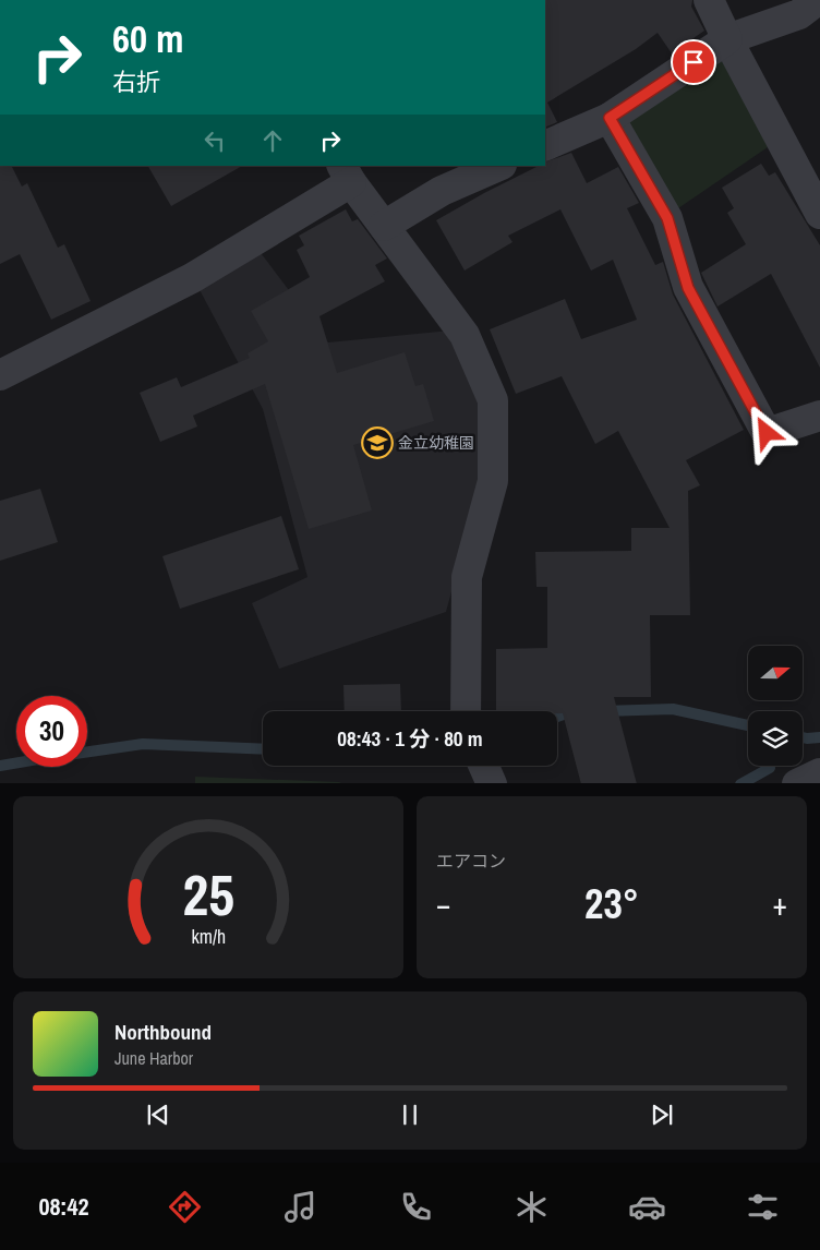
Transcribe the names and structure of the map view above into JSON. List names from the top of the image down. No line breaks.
{"places":{"school or university":["金立幼稚園"]},"north":"right","page":{"turn":["60 m","右折"],"limit":"30","trip":"08:43 · 1 分 · 80 m","tile":"エアコン","heat":["−","23°","+"],"song":["Northbound","June Harbor"],"tabs":"08:42","gauge":["25","km/h"]}}
